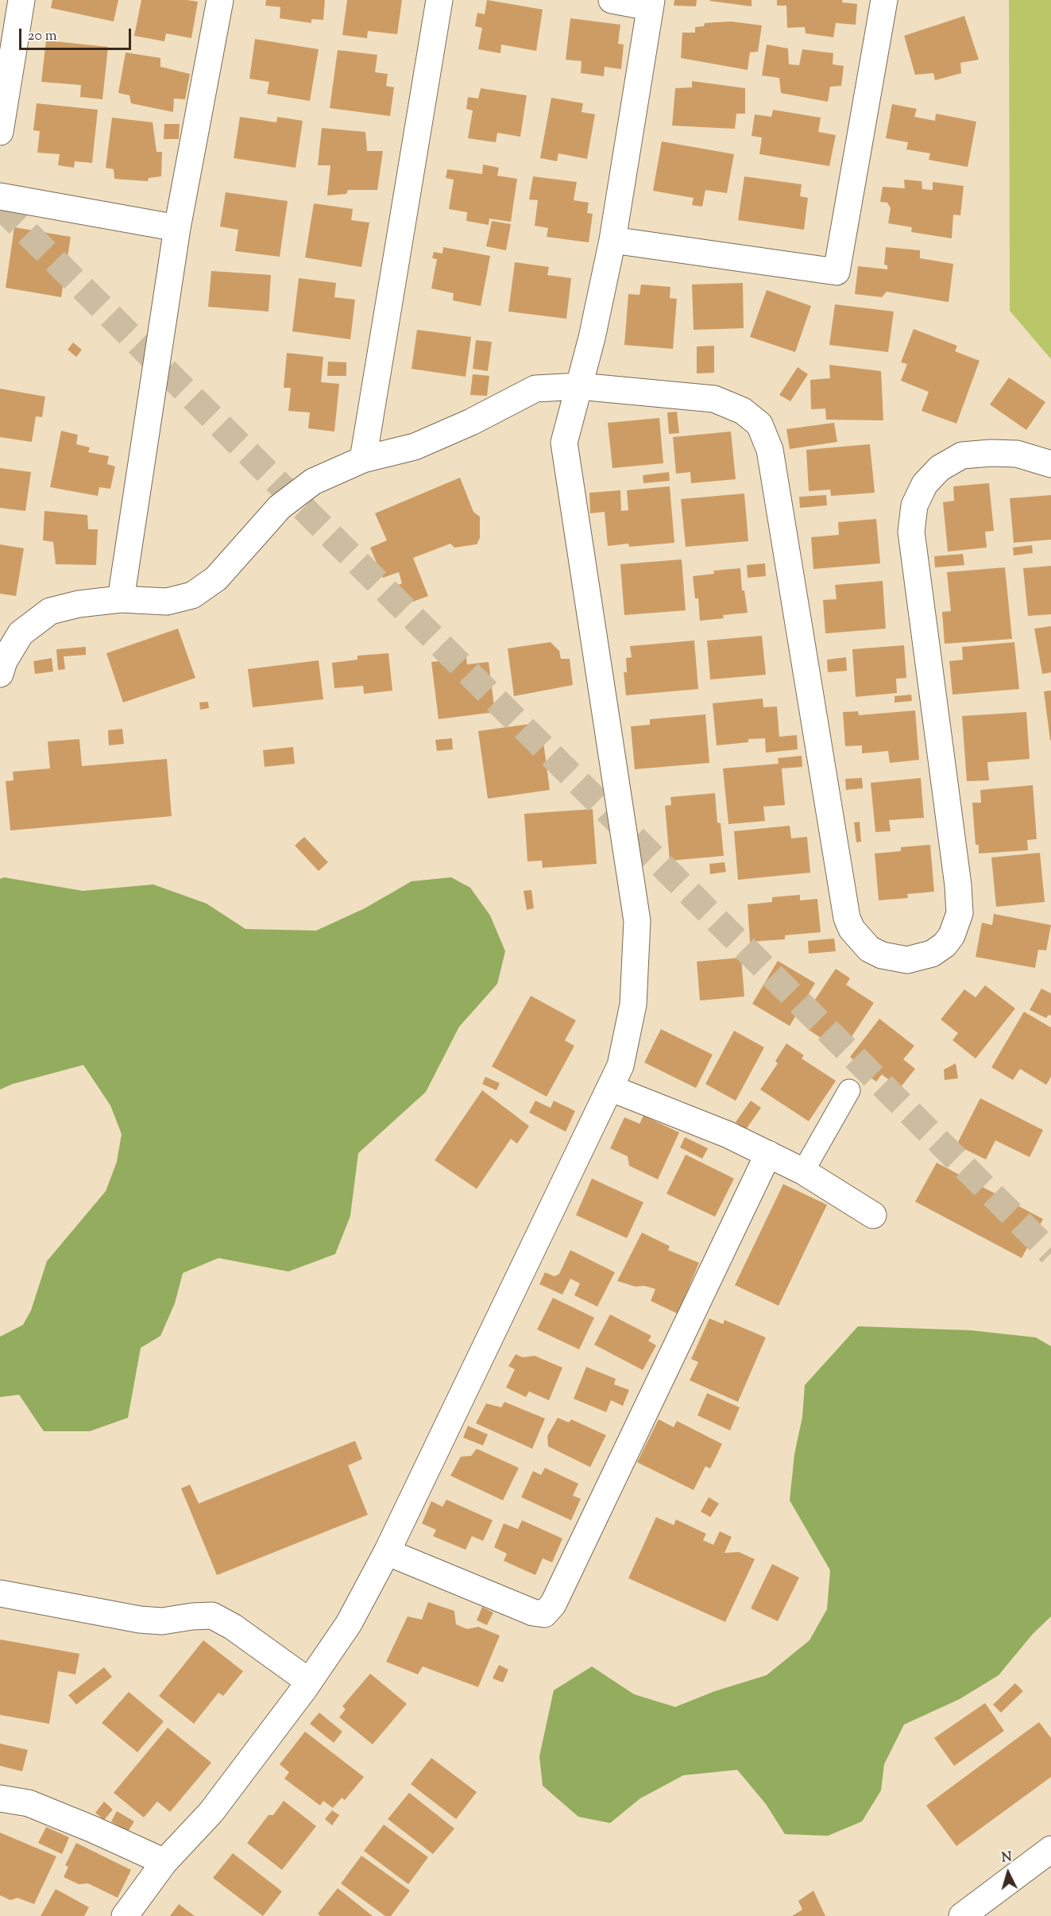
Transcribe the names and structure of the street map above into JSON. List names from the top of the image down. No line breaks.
{"scale_bar":"20 m","north":"top"}
